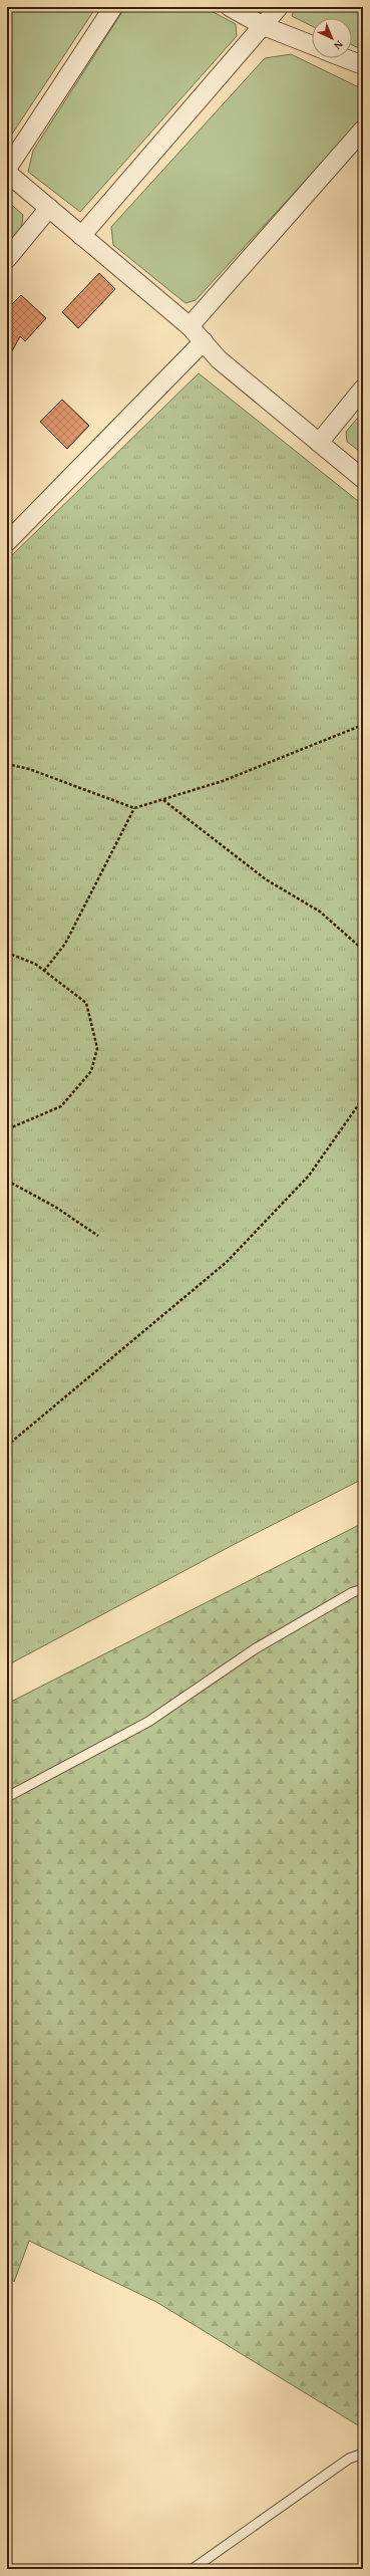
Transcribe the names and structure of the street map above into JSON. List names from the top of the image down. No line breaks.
{"north":"bottom right"}
